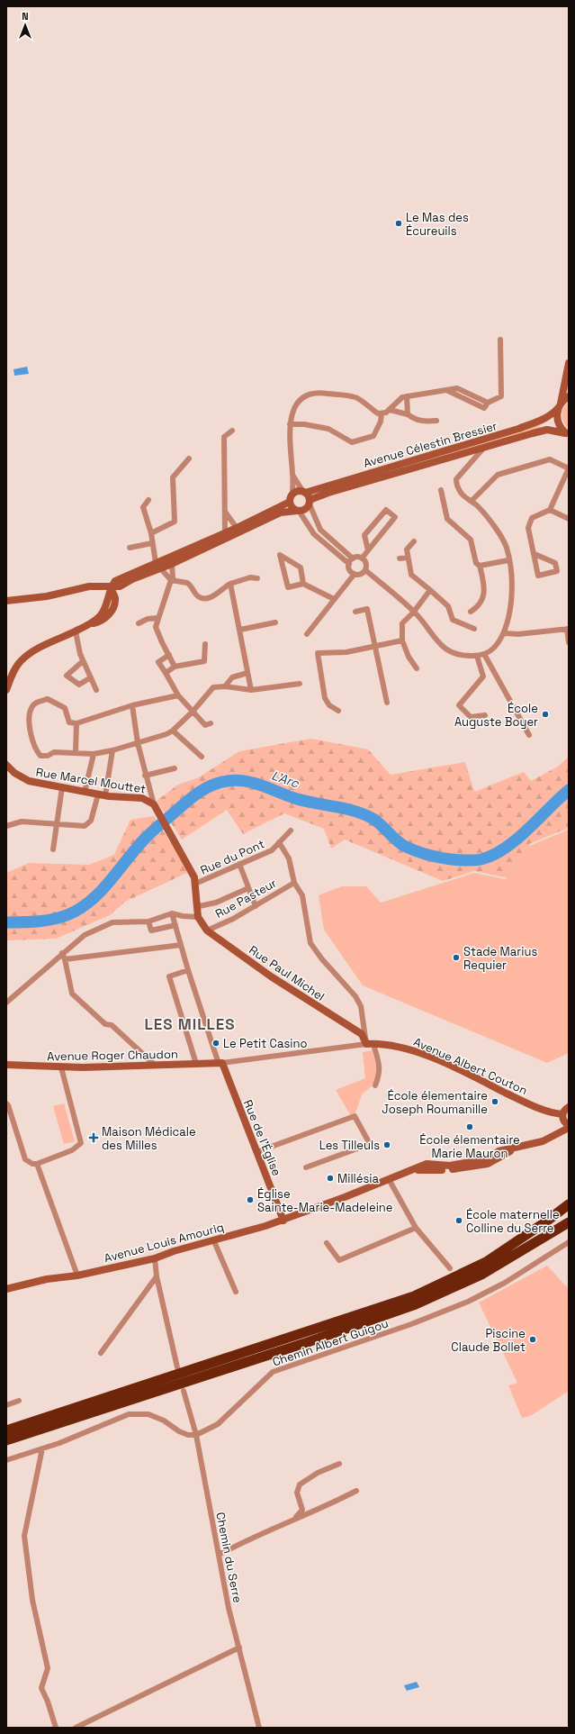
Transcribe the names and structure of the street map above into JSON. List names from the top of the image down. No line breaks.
{"streets":{"street":["Avenue Célestin Bressier","Rue Marcel Mouttet","Rue du Pont","Rue Pasteur","Rue Paul Michel","Avenue Roger Chaudon","Avenue Albert Couton","Rue de l'Église","Avenue Louis Amouriq","Chemin Albert Guigou","Chemin du Serre"]},"crossings":[["Rue Pasteur","Rue Paul Michel"],["Rue Paul Michel","Avenue Albert Couton"],["Avenue Roger Chaudon","Avenue Albert Couton"],["Avenue Roger Chaudon","Rue de l'Église"],["Avenue Albert Couton","Rue de l'Église"],["Avenue Albert Couton","Avenue Louis Amouriq"],["Rue de l'Église","Avenue Louis Amouriq"],["Chemin Albert Guigou","Chemin du Serre"]],"districts":["LES MILLES"],"water":["L'Arc"],"places":{"other":["Le Mas des Écureuils","École Auguste Boyer","Stade Marius Requier","Le Petit Casino","École élementaire Joseph Roumanille","École élementaire Marie Mauron","Les Tilleuls","Millésia","Église Sainte-Marie-Madeleine","École maternelle Colline du Serre","Piscine Claude Bollet"],"health":["Maison Médicale des Milles"]},"north":"top"}
